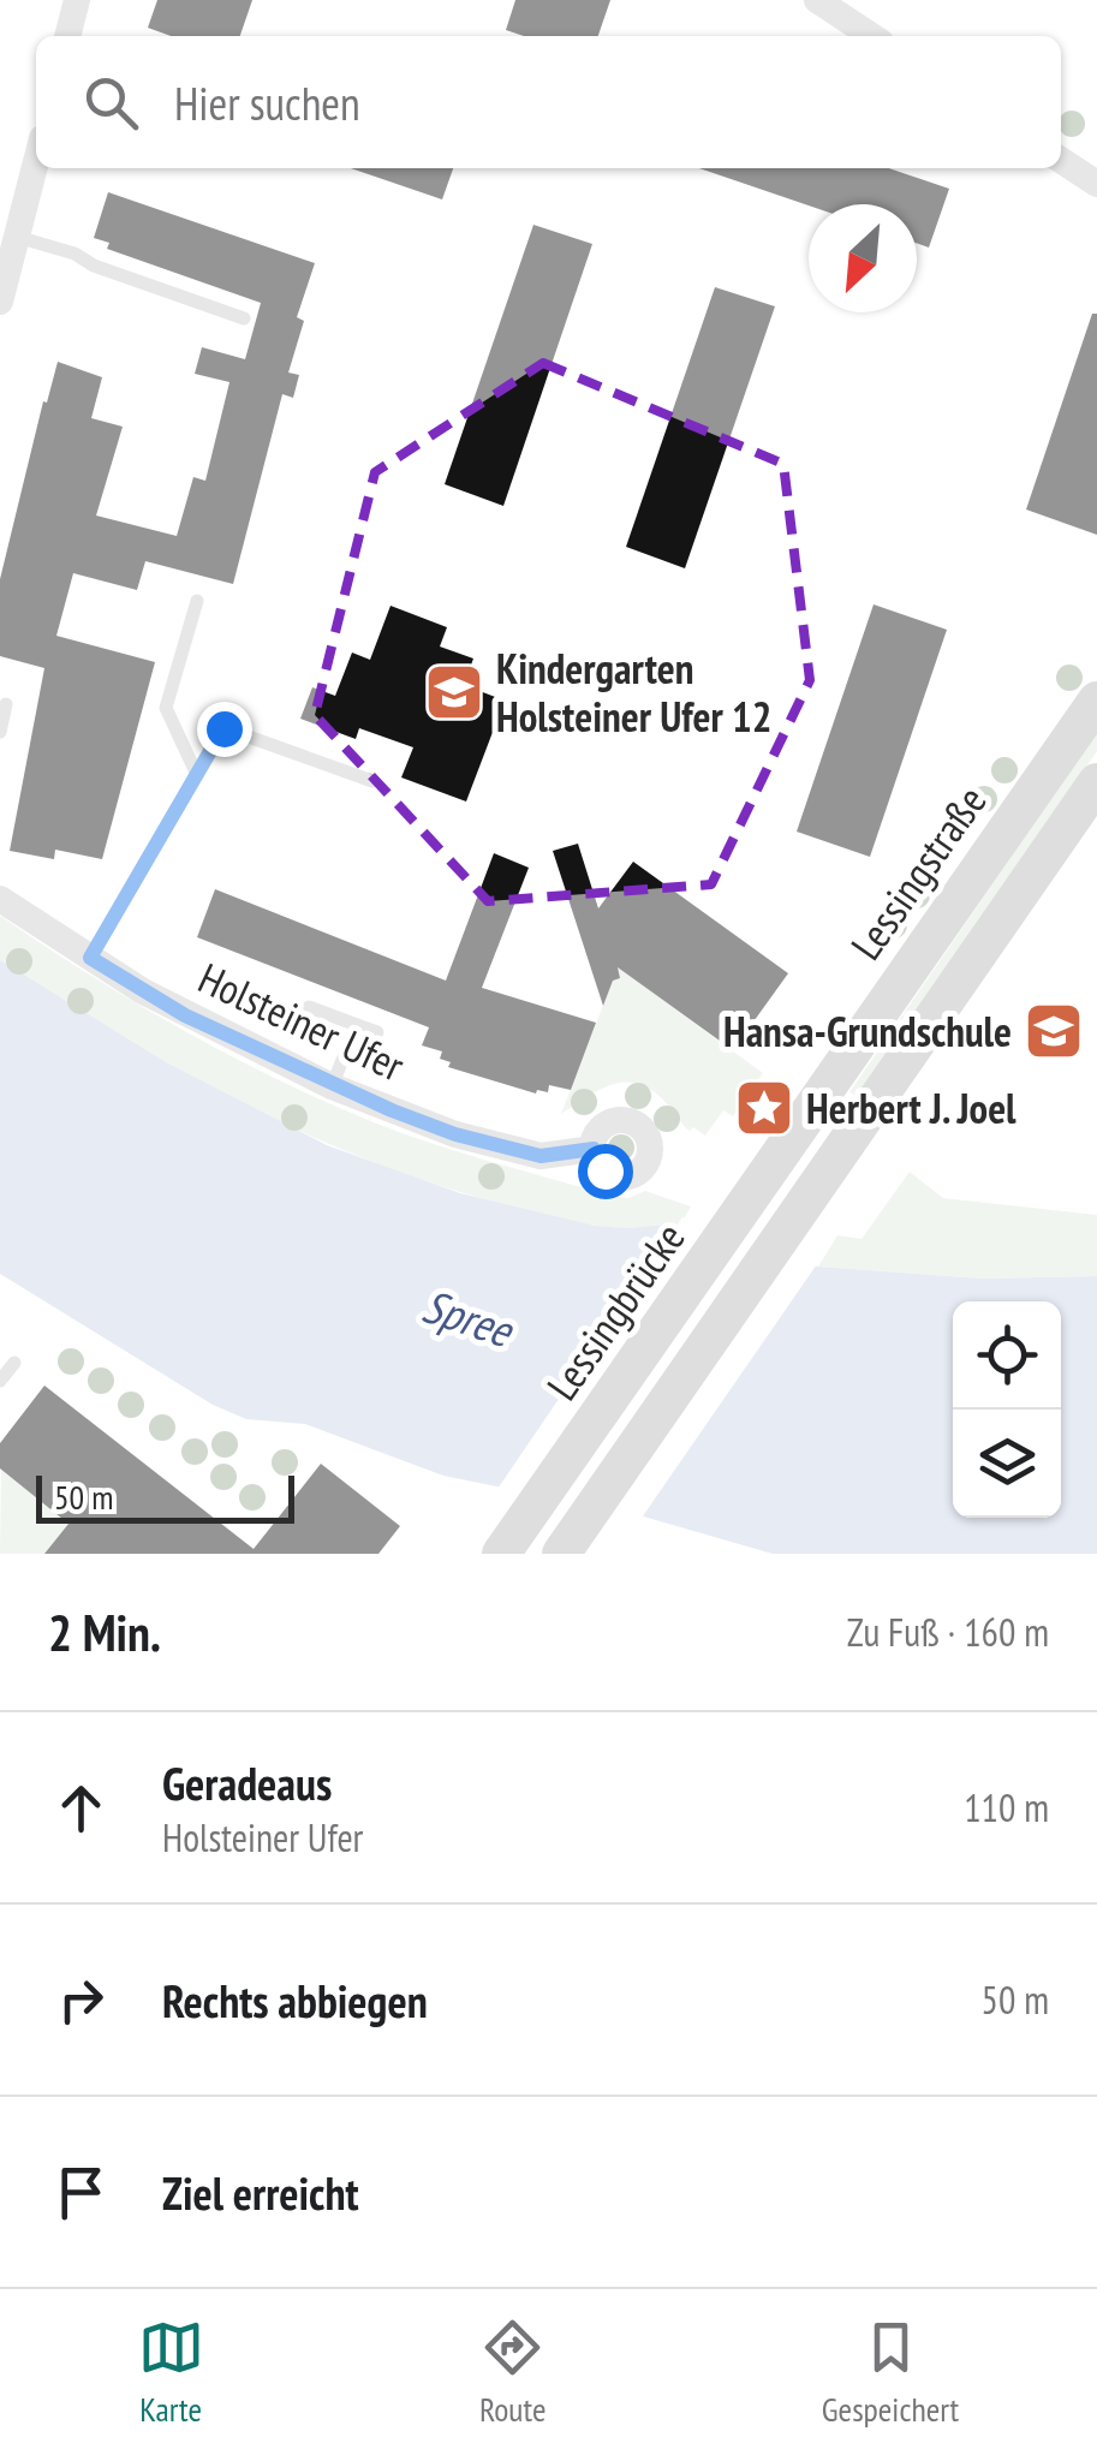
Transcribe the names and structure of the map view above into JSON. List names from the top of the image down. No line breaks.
{"streets":{"main road":["Lessingstraße","Lessingbrücke"],"street":["Holsteiner Ufer"]},"crossings":[["Lessingstraße","Lessingbrücke"]],"water":["Spree"],"places":{"school or university":["Kindergarten Holsteiner Ufer 12","Hansa-Grundschule"],"place":["Herbert J. Joel"]},"scale_bar":"50 m","north":"bottom left","page":{"search":"Hier suchen","scale":"50 m","heading":["2 Min.","Zu Fuß · 160 m"],"list":[["Geradeaus","Holsteiner Ufer","110 m"],["Rechts abbiegen","50 m"],"Ziel erreicht"],"nav":["Karte","Route","Gespeichert"]}}
